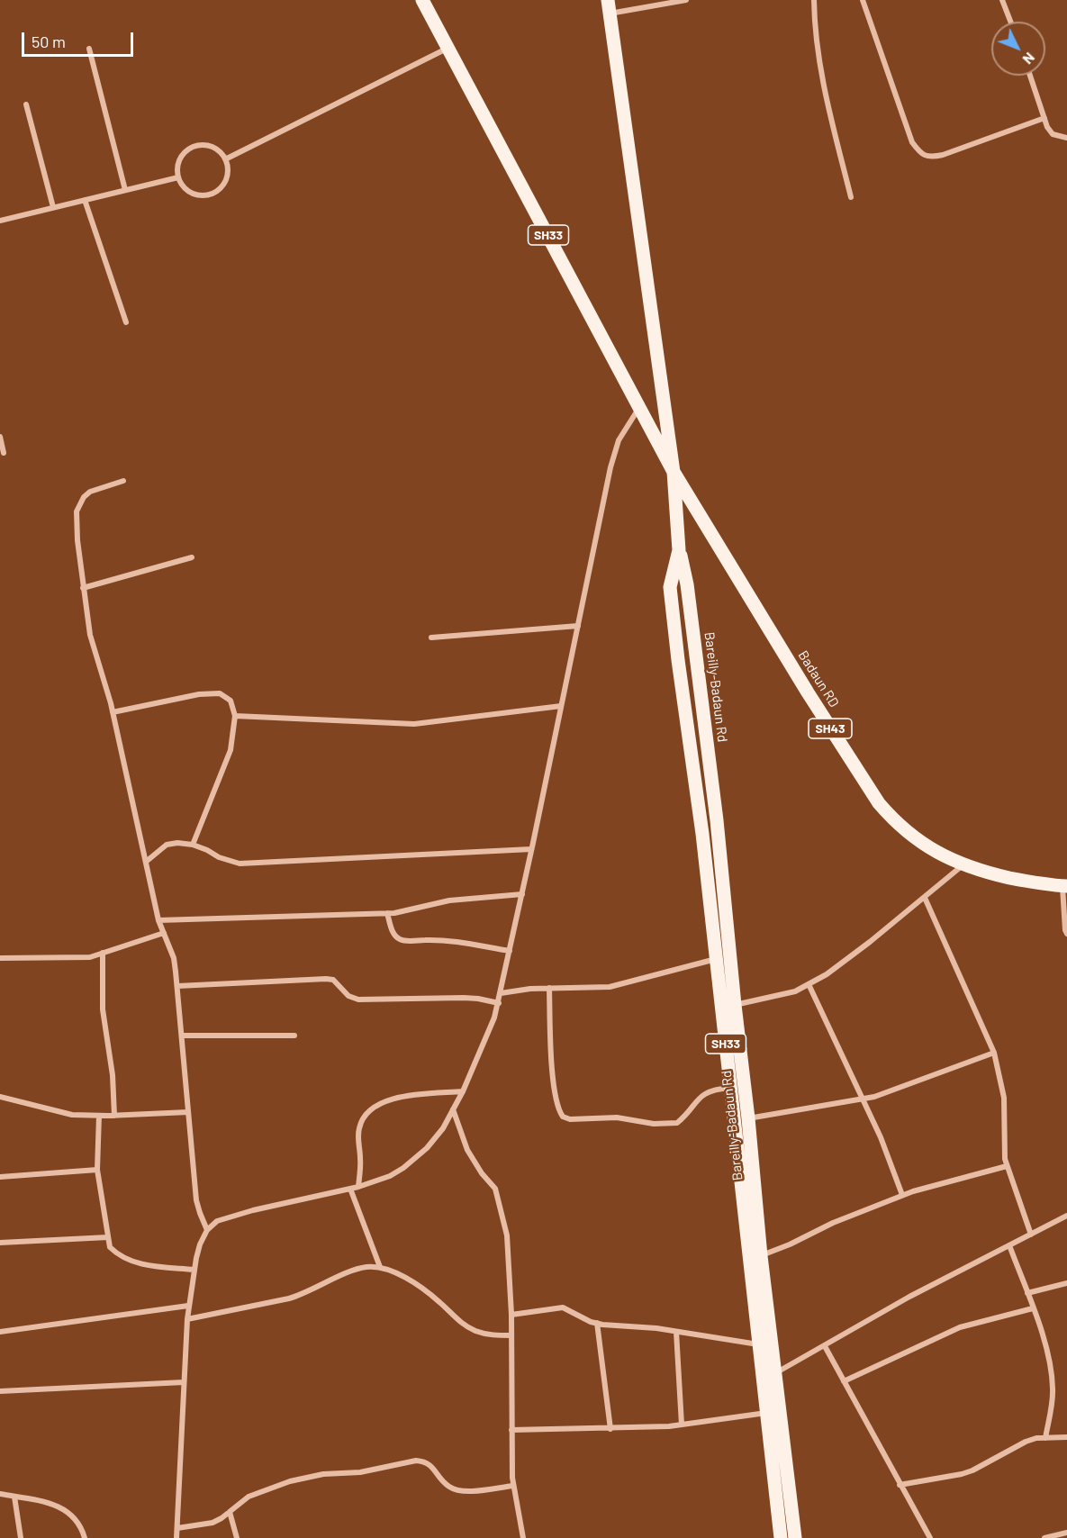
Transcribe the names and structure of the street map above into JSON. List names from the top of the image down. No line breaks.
{"streets":{"main road":["SH33","Badaun RD","Bareilly-Badaun Rd","SH43"]},"crossings":[["SH33","Badaun RD"],["SH33","Bareilly-Badaun Rd"]],"scale_bar":"50 m","north":"bottom right"}
